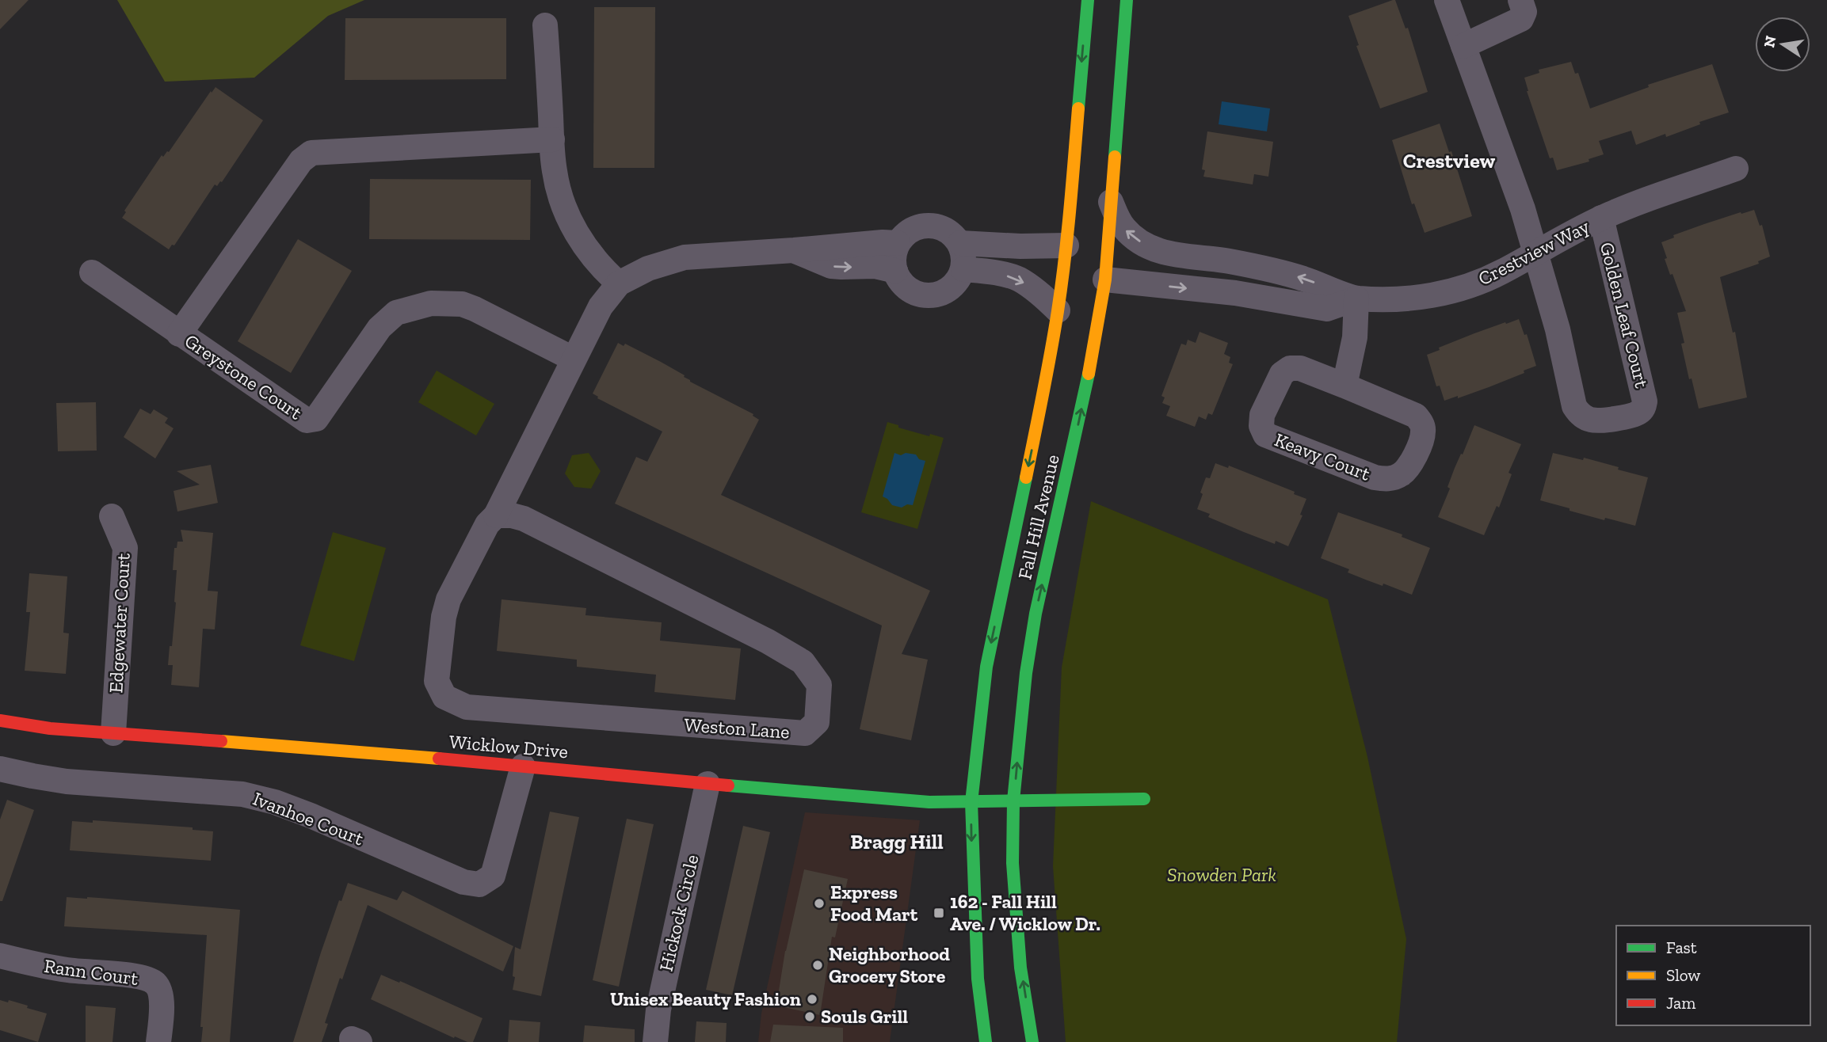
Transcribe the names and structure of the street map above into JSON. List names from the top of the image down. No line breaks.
{"streets":{"main road":["Fall Hill Avenue","Wicklow Drive"],"street":["Crestview Way","Golden Leaf Court","Greystone Court","Keavy Court","Edgewater Court","Weston Lane","Ivanhoe Court","Hickock Circle","Rann Court"]},"crossings":[["Crestview Way","Golden Leaf Court"],["Crestview Way","Fall Hill Avenue"],["Greystone Court","Weston Lane"],["Fall Hill Avenue","Wicklow Drive"],["Edgewater Court","Wicklow Drive"],["Wicklow Drive","Ivanhoe Court"],["Wicklow Drive","Hickock Circle"]],"districts":["Crestview","Bragg Hill"],"parks":["Snowden Park"],"places":{"other":["Express Food Mart","Neighborhood Grocery Store","Unisex Beauty Fashion","Souls Grill"],"transit":["162 - Fall Hill Ave. / Wicklow Dr."]},"legend":["Fast","Slow","Jam"],"north":"left"}
